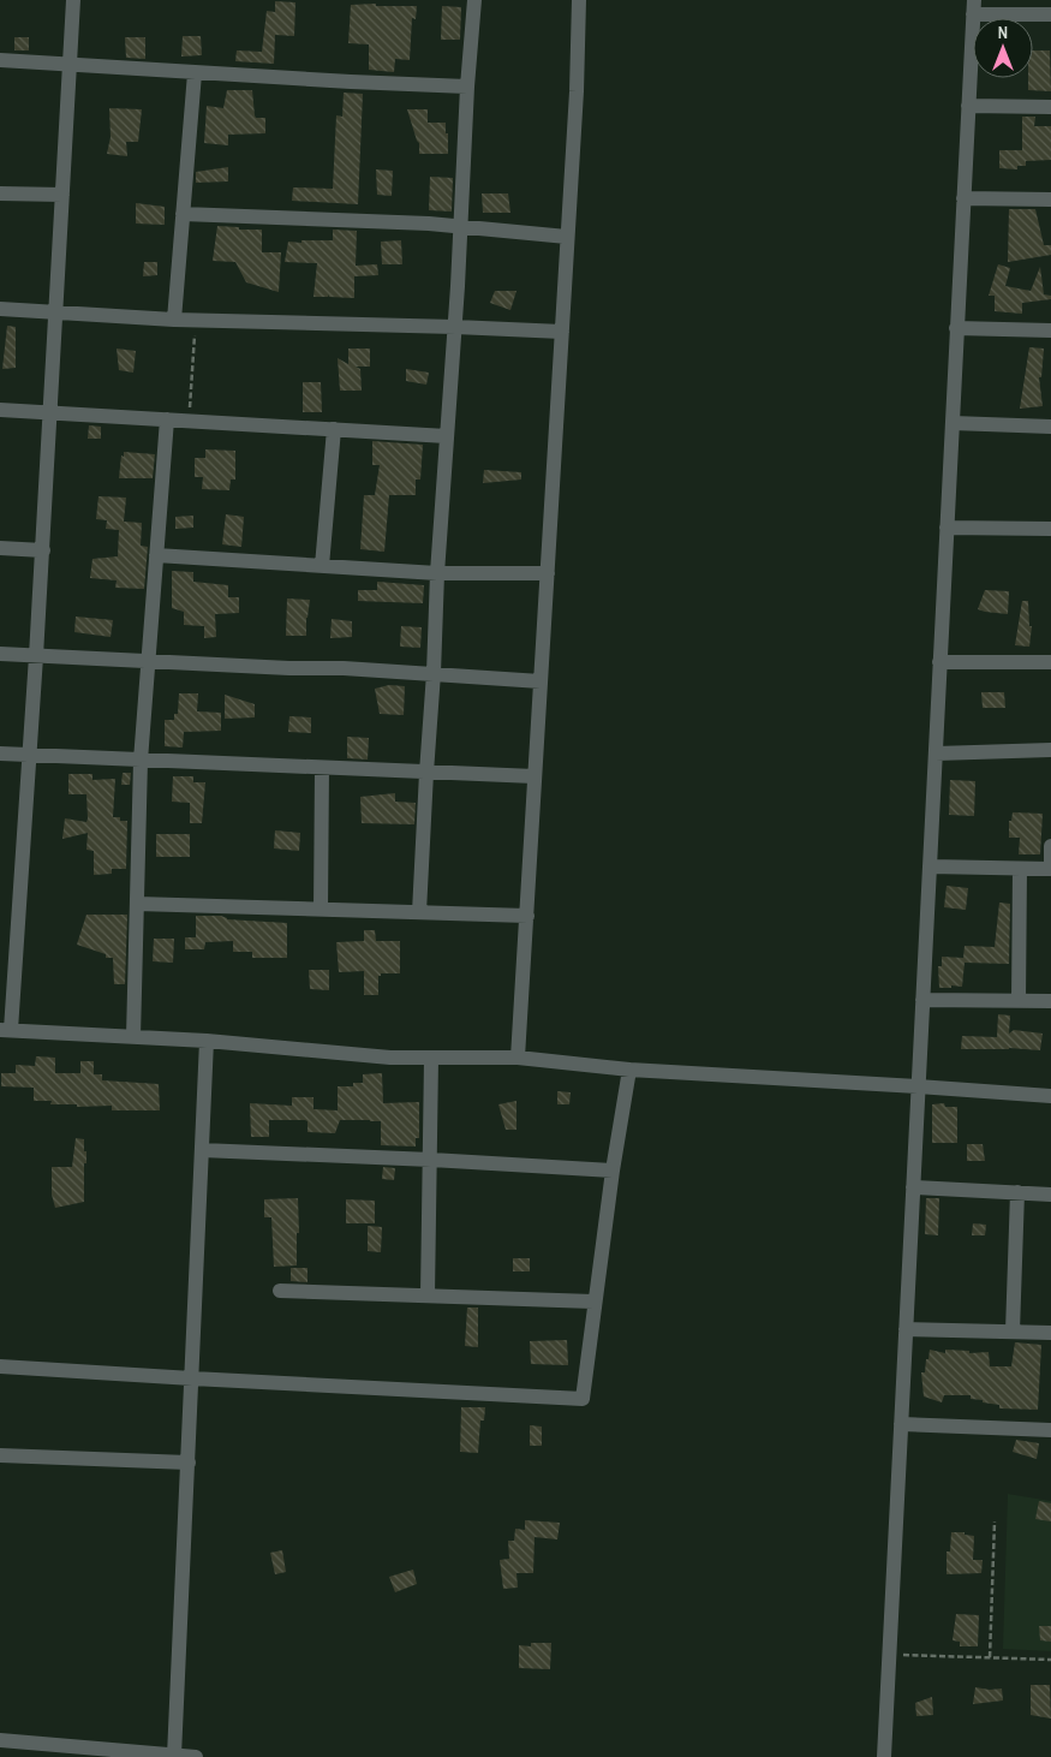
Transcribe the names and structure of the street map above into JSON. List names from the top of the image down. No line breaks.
{"north":"top"}
